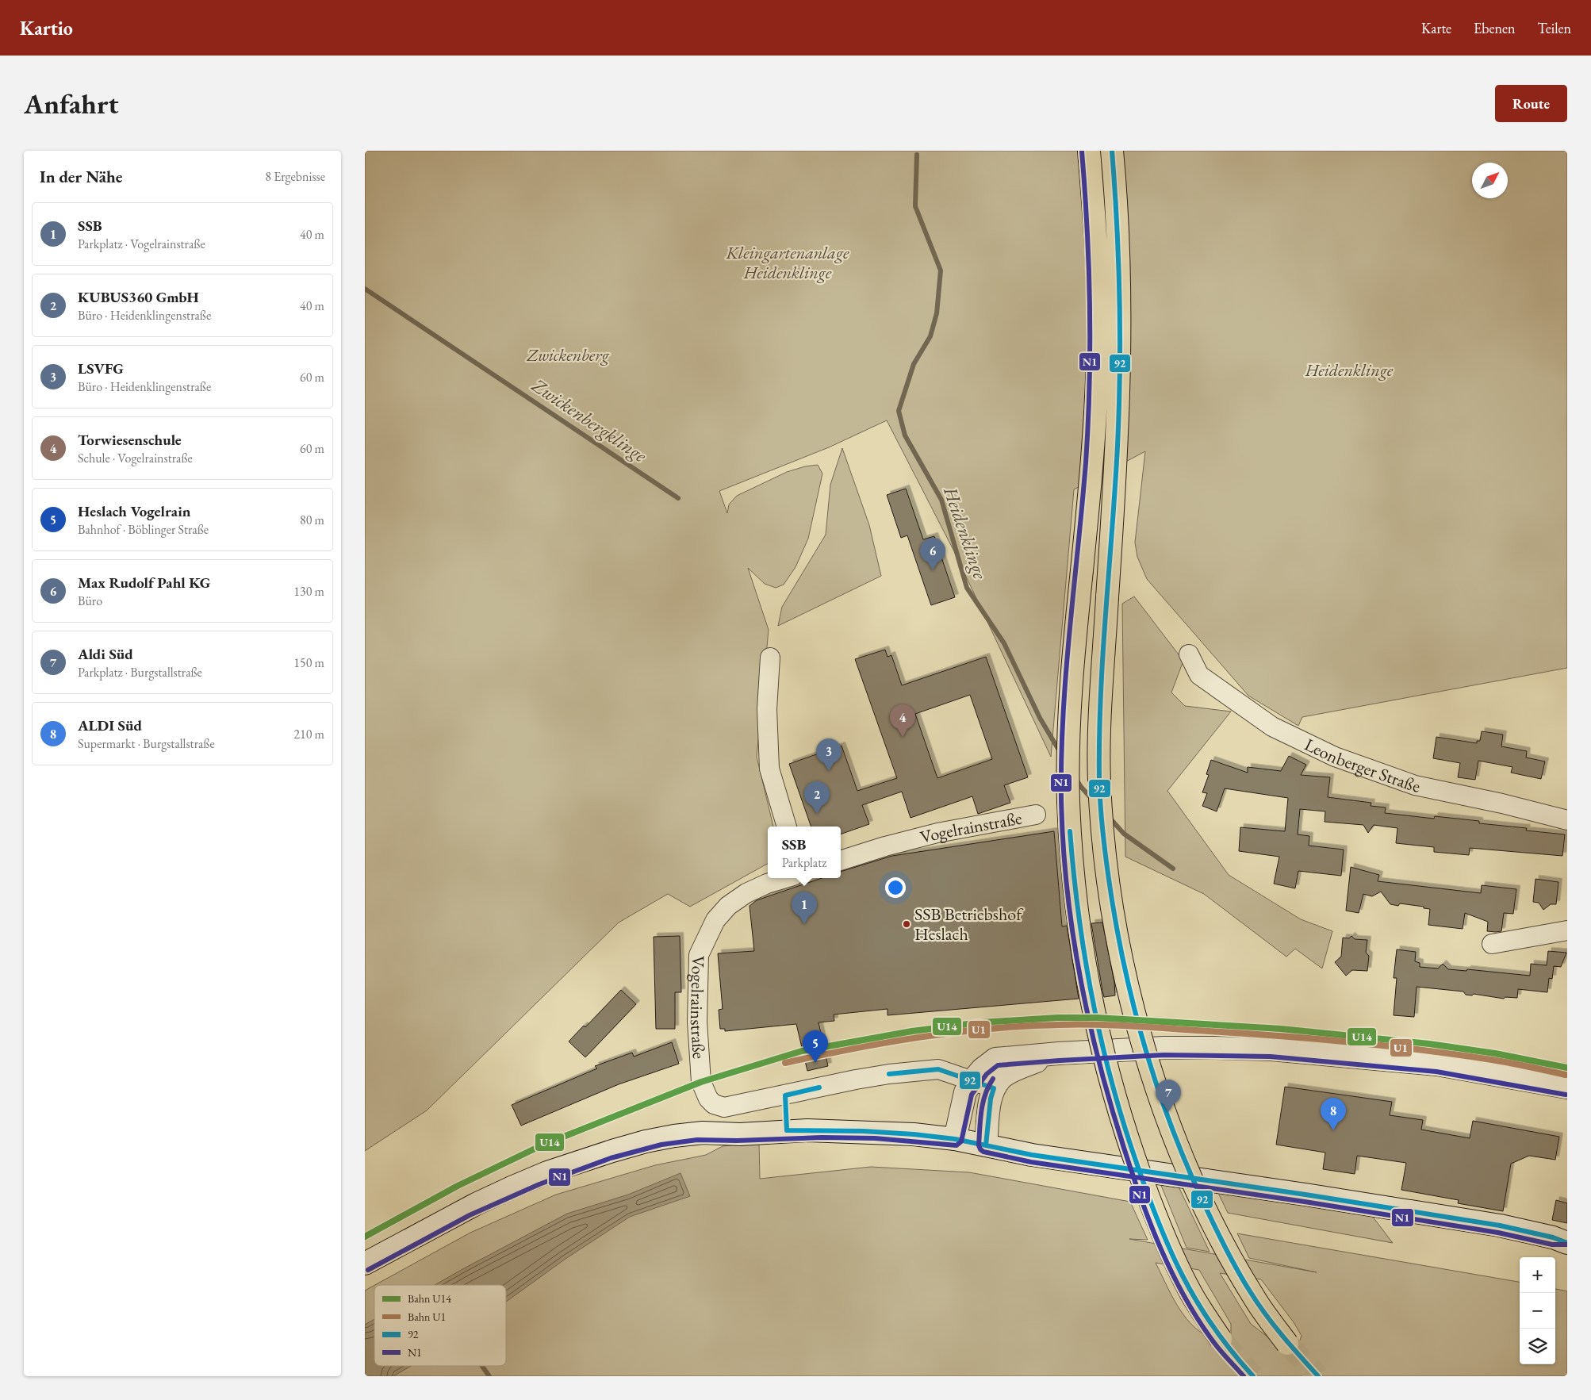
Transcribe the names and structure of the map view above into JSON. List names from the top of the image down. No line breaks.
{"streets":{"street":["Leonberger Straße","Vogelrainstraße"]},"water":["Zwickenbergklinge","Heidenklinge"],"parks":["Kleingartenanlage Heidenklinge","Zwickenberg","Heidenklinge"],"places":["SSB Betriebshof Heslach"],"lines":["transit line 92","transit line N1","rail line U14","rail line U1"],"legend":["Bahn U14","Bahn U1","92","N1"],"north":"top right","page":{"header":"Kartio","nav":["Karte","Ebenen","Teilen"],"buttons":"Route","title":"Anfahrt","heading":["In der Nähe","8 Ergebnisse"],"list":[{"mark":"1","name":"SSB","note":"Parkplatz · Vogelrainstraße","value":"40 m"},{"mark":"2","name":"KUBUS360 GmbH","note":"Büro · Heidenklingenstraße","value":"40 m"},{"mark":"3","name":"LSVFG","note":"Büro · Heidenklingenstraße","value":"60 m"},{"mark":"4","name":"Torwiesenschule","note":"Schule · Vogelrainstraße","value":"60 m"},{"mark":"5","name":"Heslach Vogelrain","note":"Bahnhof · Böblinger Straße","value":"80 m"},{"mark":"6","name":"Max Rudolf Pahl KG","note":"Büro","value":"130 m"},{"mark":"7","name":"Aldi Süd","note":"Parkplatz · Burgstallstraße","value":"150 m"},{"mark":"8","name":"ALDI Süd","note":"Supermarkt · Burgstallstraße","value":"210 m"}],"pins":["6","4","3","2","1","5","7","8"],"popup":["SSB","Parkplatz"],"map_buttons":["+","−"]}}
